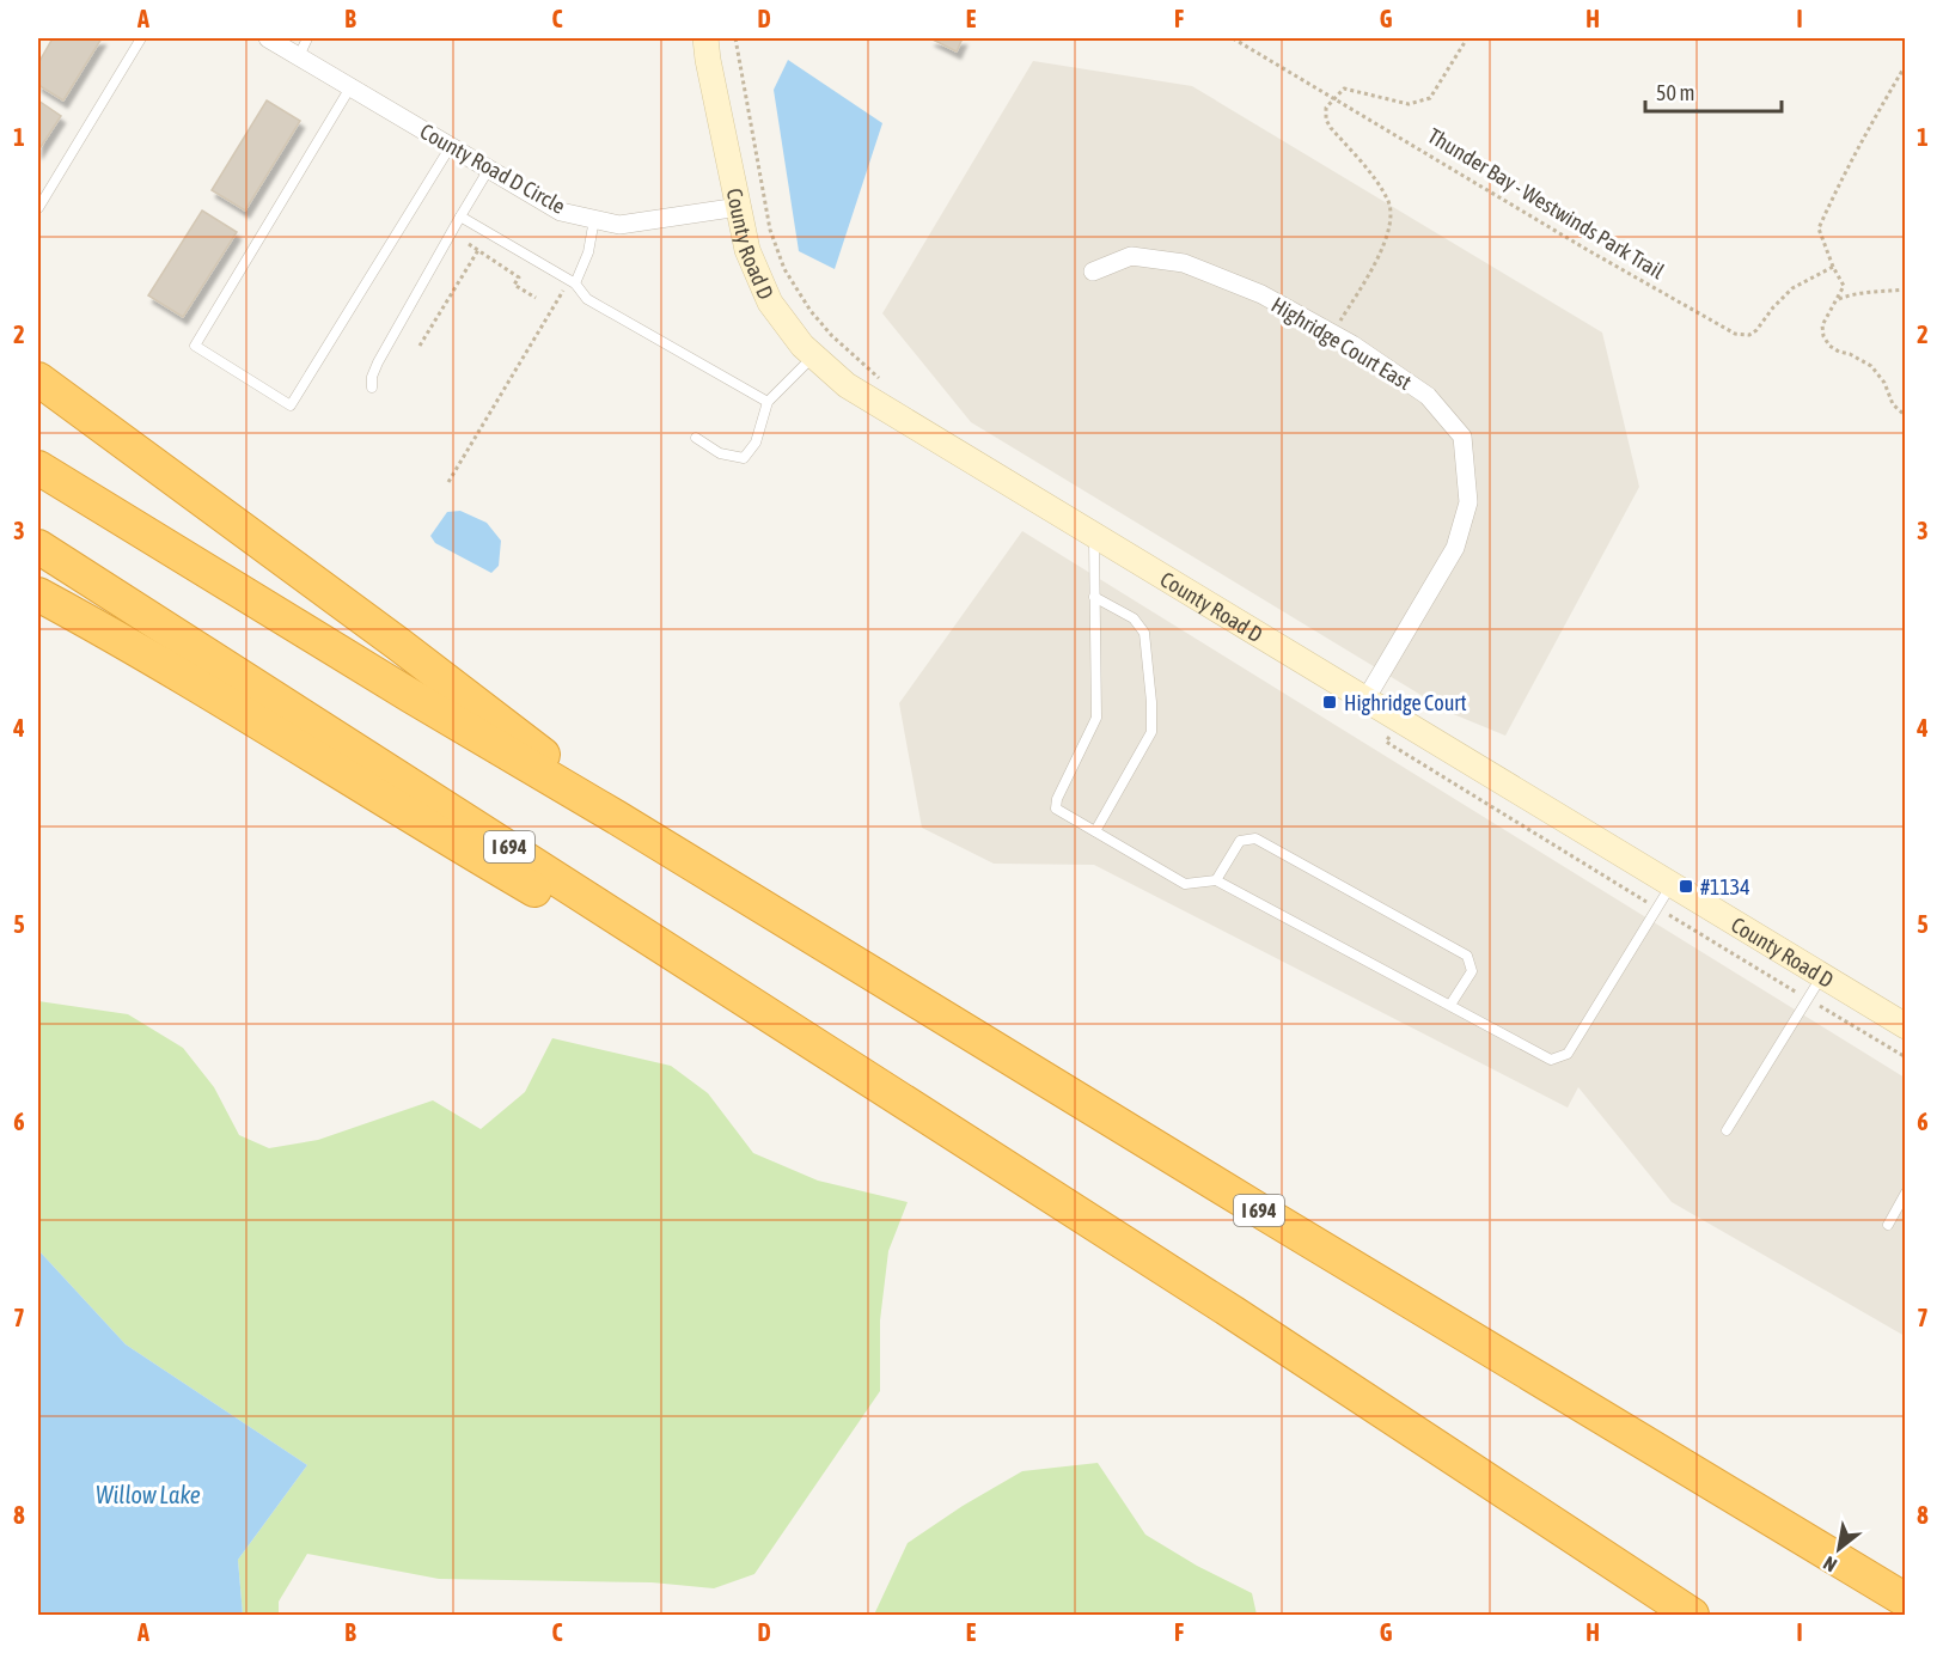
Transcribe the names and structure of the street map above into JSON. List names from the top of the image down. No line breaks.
{"streets":{"highway":["I 694"],"street":["County Road D Circle","County Road D","Highridge Court East"],"path":["Thunder Bay - Westwinds Park Trail"]},"crossings":[["County Road D Circle","County Road D"],["County Road D","Highridge Court East"]],"water":["Willow Lake"],"places":{"transit":["Highridge Court","#1134"]},"scale_bar":"50 m","north":"bottom left","grid":{"columns":["A","B","C","D","E","F","G","H","I"],"rows":["1","2","3","4","5","6","7","8"]}}
